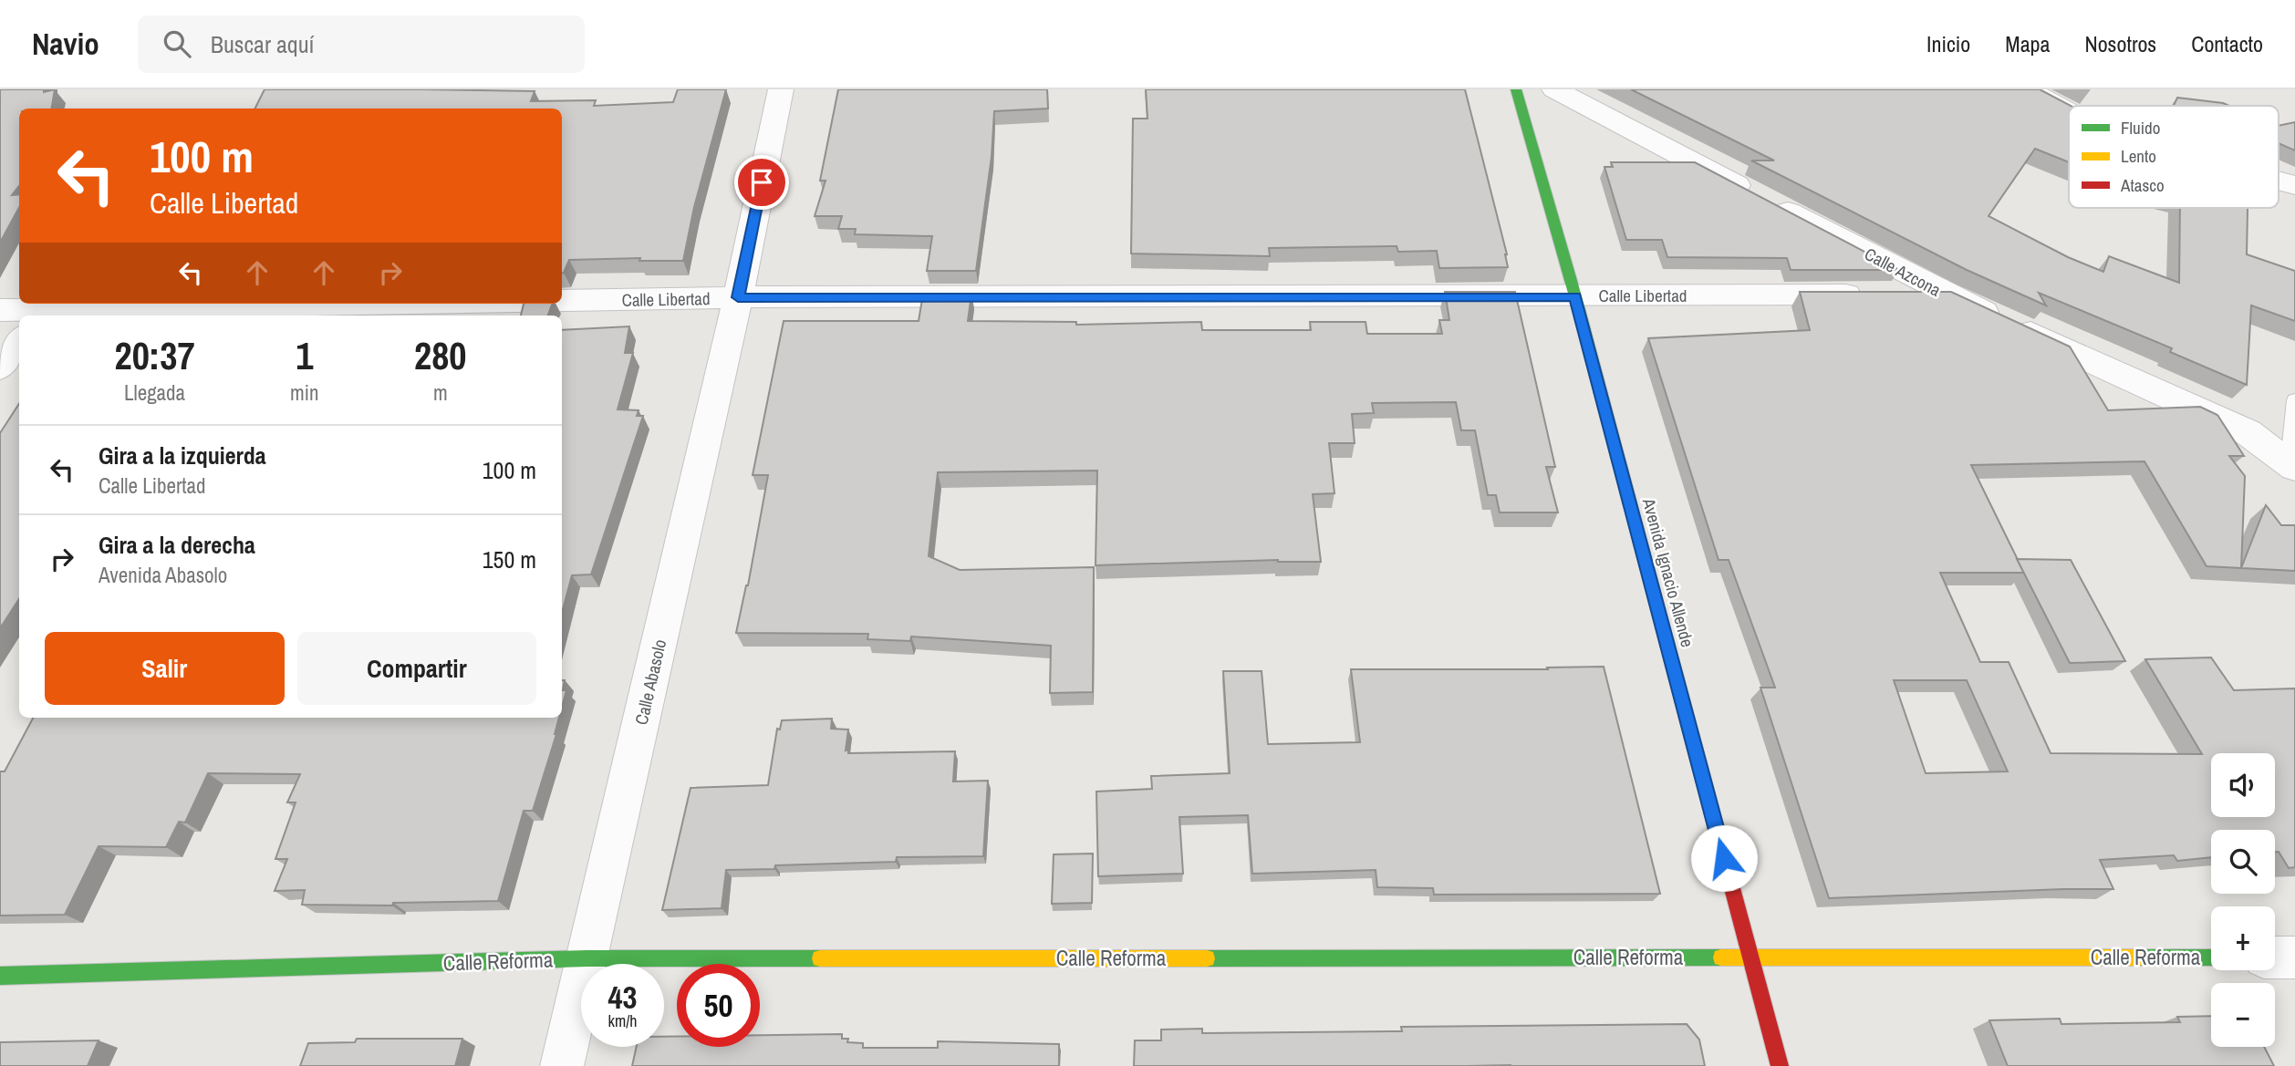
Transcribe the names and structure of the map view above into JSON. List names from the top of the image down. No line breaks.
{"streets":{"street":["Calle Azcona","Calle Libertad","Avenida Ignacio Allende","Calle Abasolo","Calle Reforma"]},"crossings":[["Calle Azcona","Calle Libertad"],["Calle Libertad","Avenida Ignacio Allende"],["Calle Libertad","Calle Abasolo"],["Avenida Ignacio Allende","Calle Reforma"],["Calle Abasolo","Calle Reforma"]],"legend":["Fluido","Lento","Atasco"],"page":{"header":"Navio","search":"Buscar aquí","nav":["Inicio","Mapa","Nosotros","Contacto"],"turn":["100 m","Calle Libertad"],"eta":["20:37","Llegada","1","min","280","m"],"list":[{"name":"Gira a la izquierda","note":"Calle Libertad","value":"100 m"},{"name":"Gira a la derecha","note":"Avenida Abasolo","value":"150 m"}],"buttons":["Salir","Compartir"],"map_buttons":["+","−"],"speed":"43 km/h","limit":"50"}}
